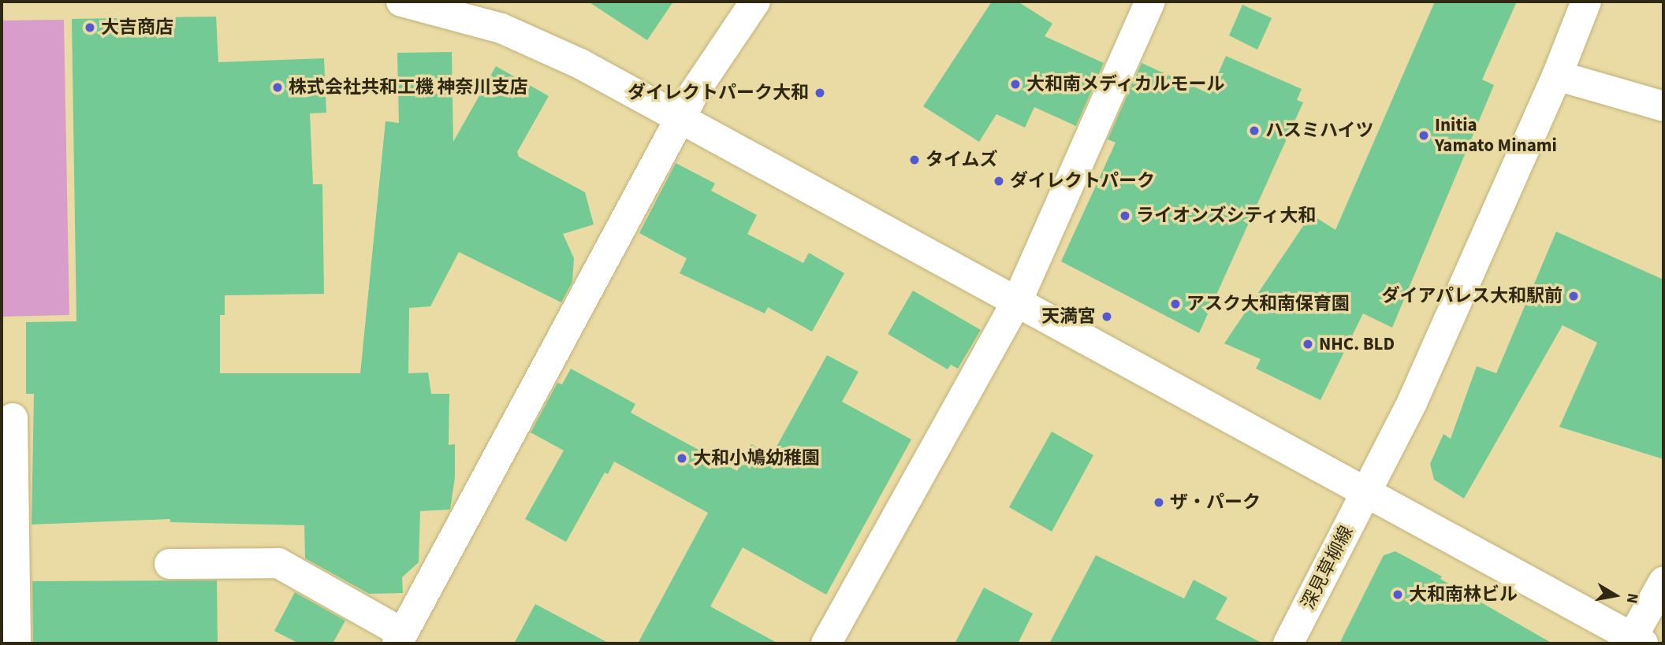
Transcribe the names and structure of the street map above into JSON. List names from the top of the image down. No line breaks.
{"streets":{"street":["深見草柳線"]},"places":["大吉商店","大和南メディカルモール","株式会社共和工機 神奈川支店","ダイレクトパーク大和","ハスミハイツ","Initia Yamato Minami","タイムズ","ダイレクトパーク","ライオンズシティ大和","ダイアパレス大和駅前","アスク大和南保育園","天満宮","NHC. BLD","大和小鳩幼稚園","ザ・パーク","大和南林ビル"],"north":"right"}
